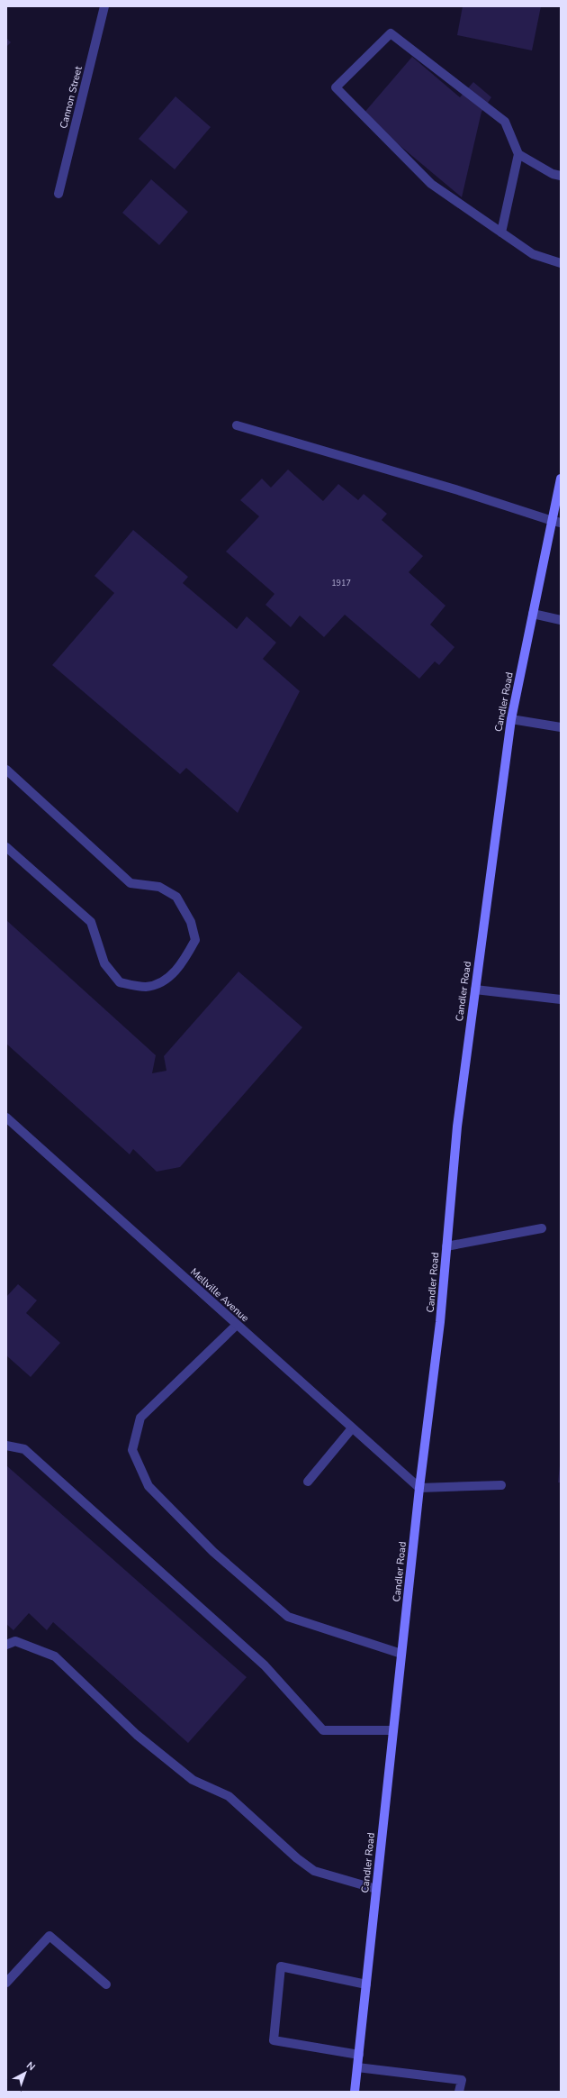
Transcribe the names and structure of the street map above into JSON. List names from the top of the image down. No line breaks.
{"streets":{"main road":["Candler Road"],"street":["Cannon Street","Mellville Avenue"]},"crossings":[["Candler Road","Mellville Avenue"]],"house_numbers":["1917"],"north":"top right"}
